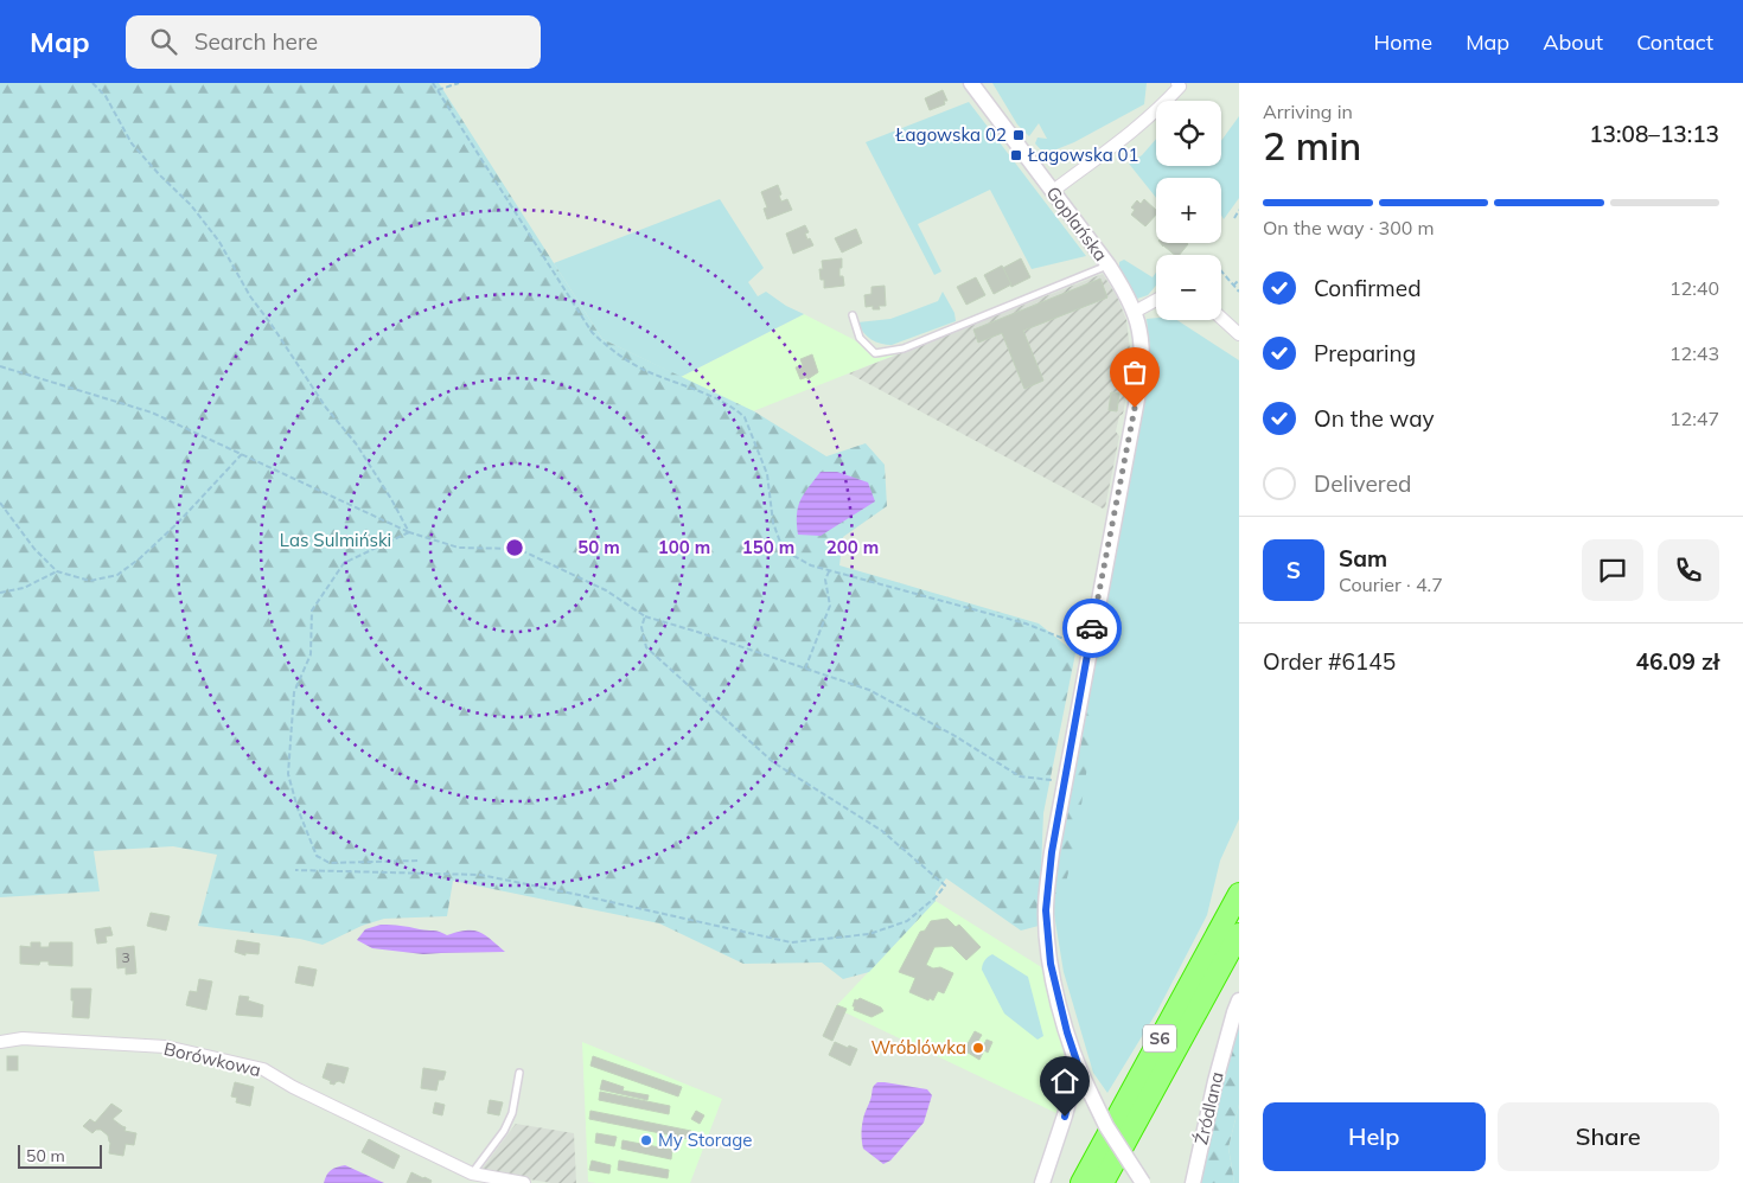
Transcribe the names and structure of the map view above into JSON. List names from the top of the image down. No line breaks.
{"streets":{"highway":["S6"],"street":["Goplańska","Borówkowa","Źródlana"]},"parks":["Las Sulmiński"],"places":{"transit":["Łagowska 02","Łagowska 01"],"other":["Wróblówka","My Storage"]},"house_numbers":["3"],"scale_bar":"50 m","page":{"header":"Map","search":"Search here","nav":["Home","Map","About","Contact"],"heading":["2 min","Arriving in","13:08–13:13"],"panel":["Sam","Courier · 4.7","Order #6145","46.09 zł"],"map_buttons":["+","−"],"bar":"On the way · 300 m","list":[["Confirmed","12:40"],["Preparing","12:43"],["On the way","12:47"],"Delivered"],"round":"S","buttons":["Help","Share"],"scale":"50 m"},"rings":["50 m","100 m","150 m","200 m"]}
